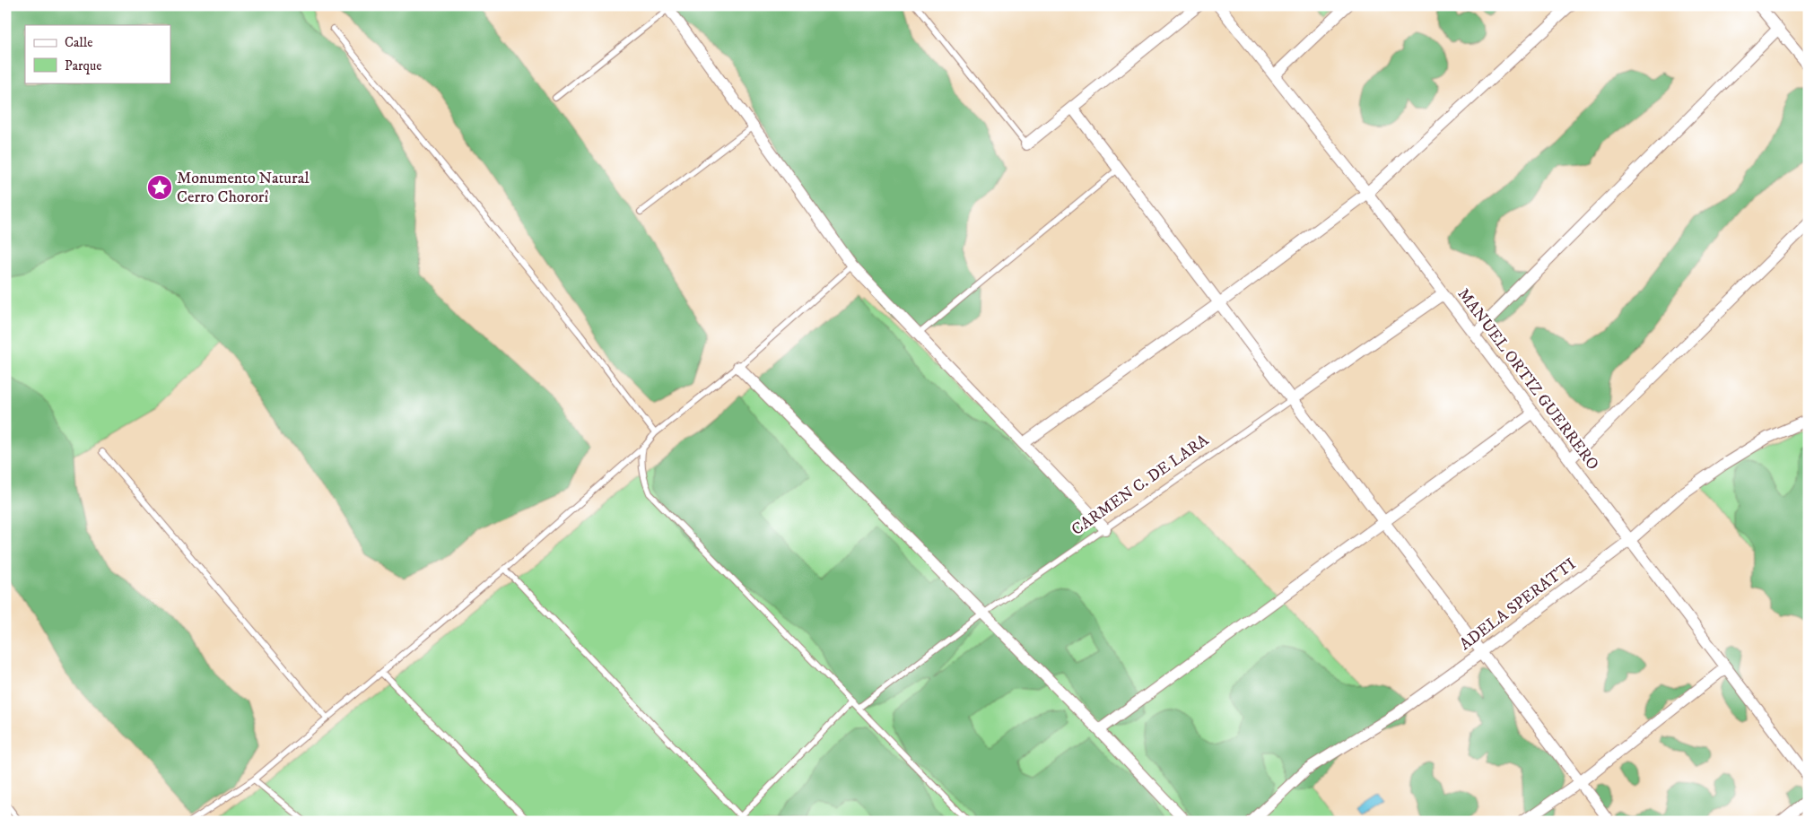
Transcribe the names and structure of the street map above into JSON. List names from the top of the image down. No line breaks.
{"streets":{"street":["MANUEL ORTIZ GUERRERO","CARMEN C. DE LARA","ADELA SPERATTI"]},"crossings":[["MANUEL ORTIZ GUERRERO","CARMEN C. DE LARA"],["MANUEL ORTIZ GUERRERO","ADELA SPERATTI"]],"places":{"place":["Monumento Natural Cerro Chororî"]},"legend":["Calle","Parque"]}
